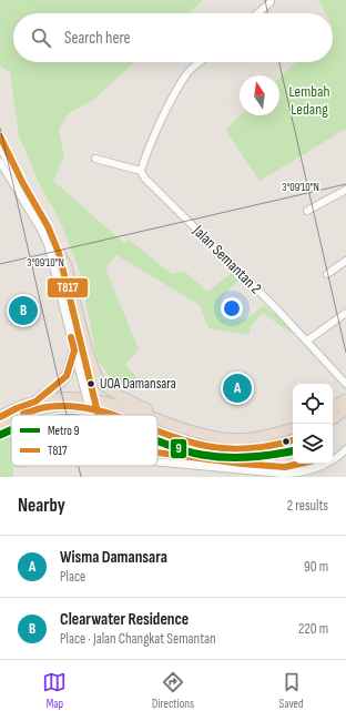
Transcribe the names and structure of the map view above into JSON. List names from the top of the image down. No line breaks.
{"streets":{"street":["Jalan Semantan 2"]},"parks":["Lembah Ledang"],"places":["UOA Damansara"],"lines":["transit line T817","metro line 9"],"legend":["Metro 9","T817"],"north":"top","page":{"search":"Search here","pins":["B","A"],"heading":["Nearby","2 results"],"list":[{"mark":"A","name":"Wisma Damansara","note":"Place","value":"90 m"},{"mark":"B","name":"Clearwater Residence","note":"Place · Jalan Changkat Semantan","value":"220 m"}],"nav":["Map","Directions","Saved"]},"coordinates":["3°09'10\"N"]}
